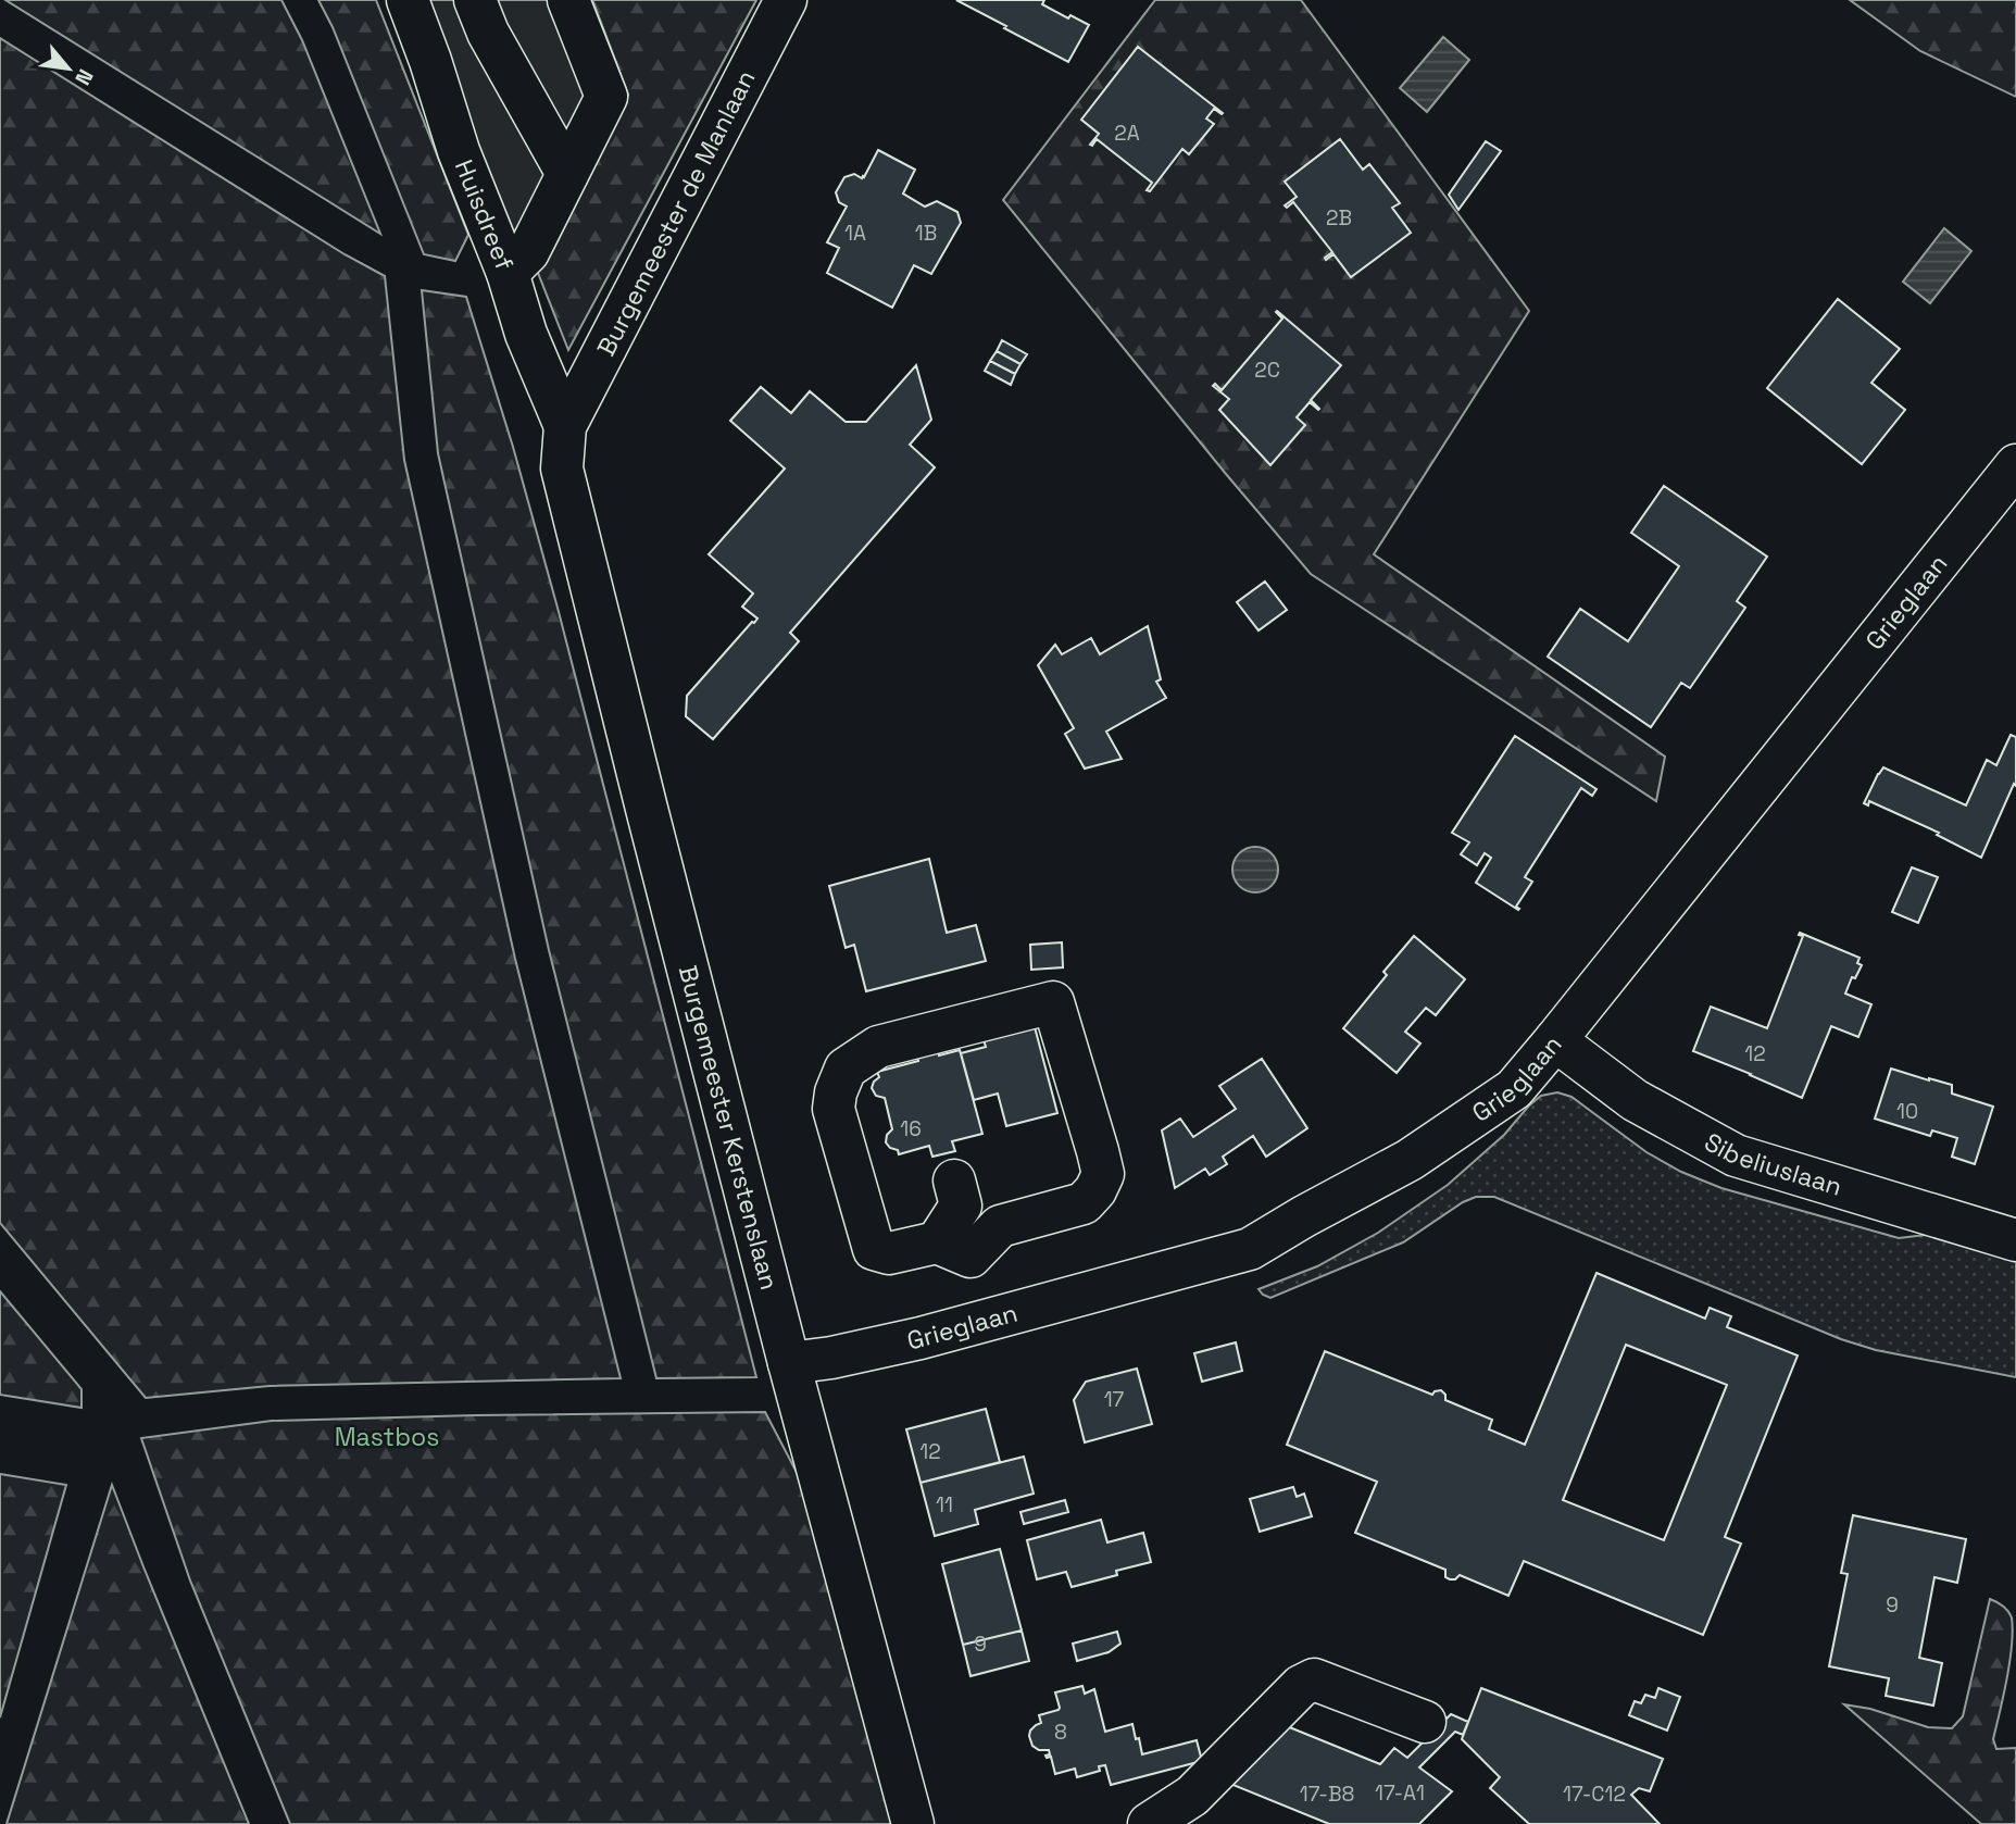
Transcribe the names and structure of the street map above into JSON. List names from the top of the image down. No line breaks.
{"streets":{"street":["Burgemeester de Manlaan","Huisdreef","Grieglaan","Burgemeester Kerstenslaan","Sibeliuslaan"]},"crossings":[["Burgemeester de Manlaan","Huisdreef"],["Burgemeester de Manlaan","Burgemeester Kerstenslaan"],["Huisdreef","Burgemeester Kerstenslaan"],["Grieglaan","Burgemeester Kerstenslaan"],["Grieglaan","Sibeliuslaan"]],"parks":["Mastbos"],"house_numbers":["2A","2B","1A","1B","2C","12","10","16","17","12","11","9","9","8","17-A1","17-B8","17-C12"],"north":"bottom right"}
